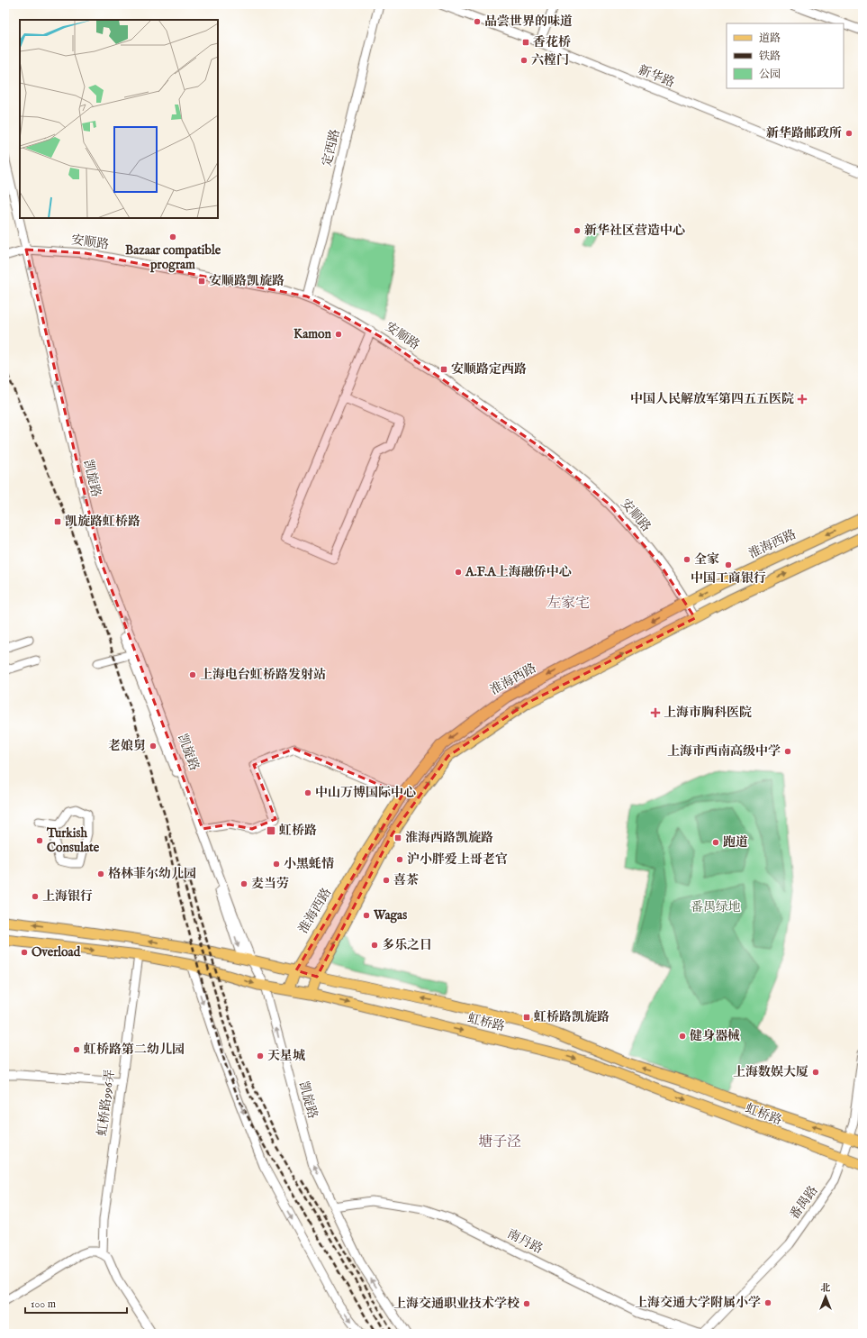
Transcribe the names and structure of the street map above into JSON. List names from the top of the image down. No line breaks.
{"streets":{"main road":["淮海西路","虹桥路"],"street":["新华路","定西路","安顺路","凯旋路","虹桥路996弄","番禺路","南丹路"]},"crossings":[["定西路","安顺路"],["安顺路","凯旋路"],["安顺路","淮海西路"],["凯旋路","虹桥路"],["凯旋路","南丹路"],["淮海西路","虹桥路"],["虹桥路","虹桥路996弄"],["虹桥路","番禺路"]],"districts":["左家宅","塘子泾"],"parks":["番禺绿地"],"places":{"other":["品尝世界的味道","六樘门","新华路邮政所","新华社区营造中心","Bazaar compatible program","Kamon","全家","中国工商银行","A.F.A上海融侨中心","上海电台虹桥路发射站","老娘舅","上海市西南高级中学","中山万博国际中心","Turkish Consulate","跑道","沪小胖爱上哥老官","小黑蚝情","格林菲尔幼儿园","喜茶","麦当劳","上海银行","Wagas","多乐之日","Overload","健身器械","虹桥路第二幼儿园","天星城","上海数娱大厦","上海交通大学附属小学","上海交通职业技术学校"],"transit":["香花桥","安顺路凯旋路","安顺路定西路","凯旋路虹桥路","虹桥路","淮海西路凯旋路","虹桥路凯旋路"],"health":["中国人民解放军第四五五医院","上海市胸科医院"]},"legend":["道路","铁路","公园"],"scale_bar":"100 m","north":"top"}
